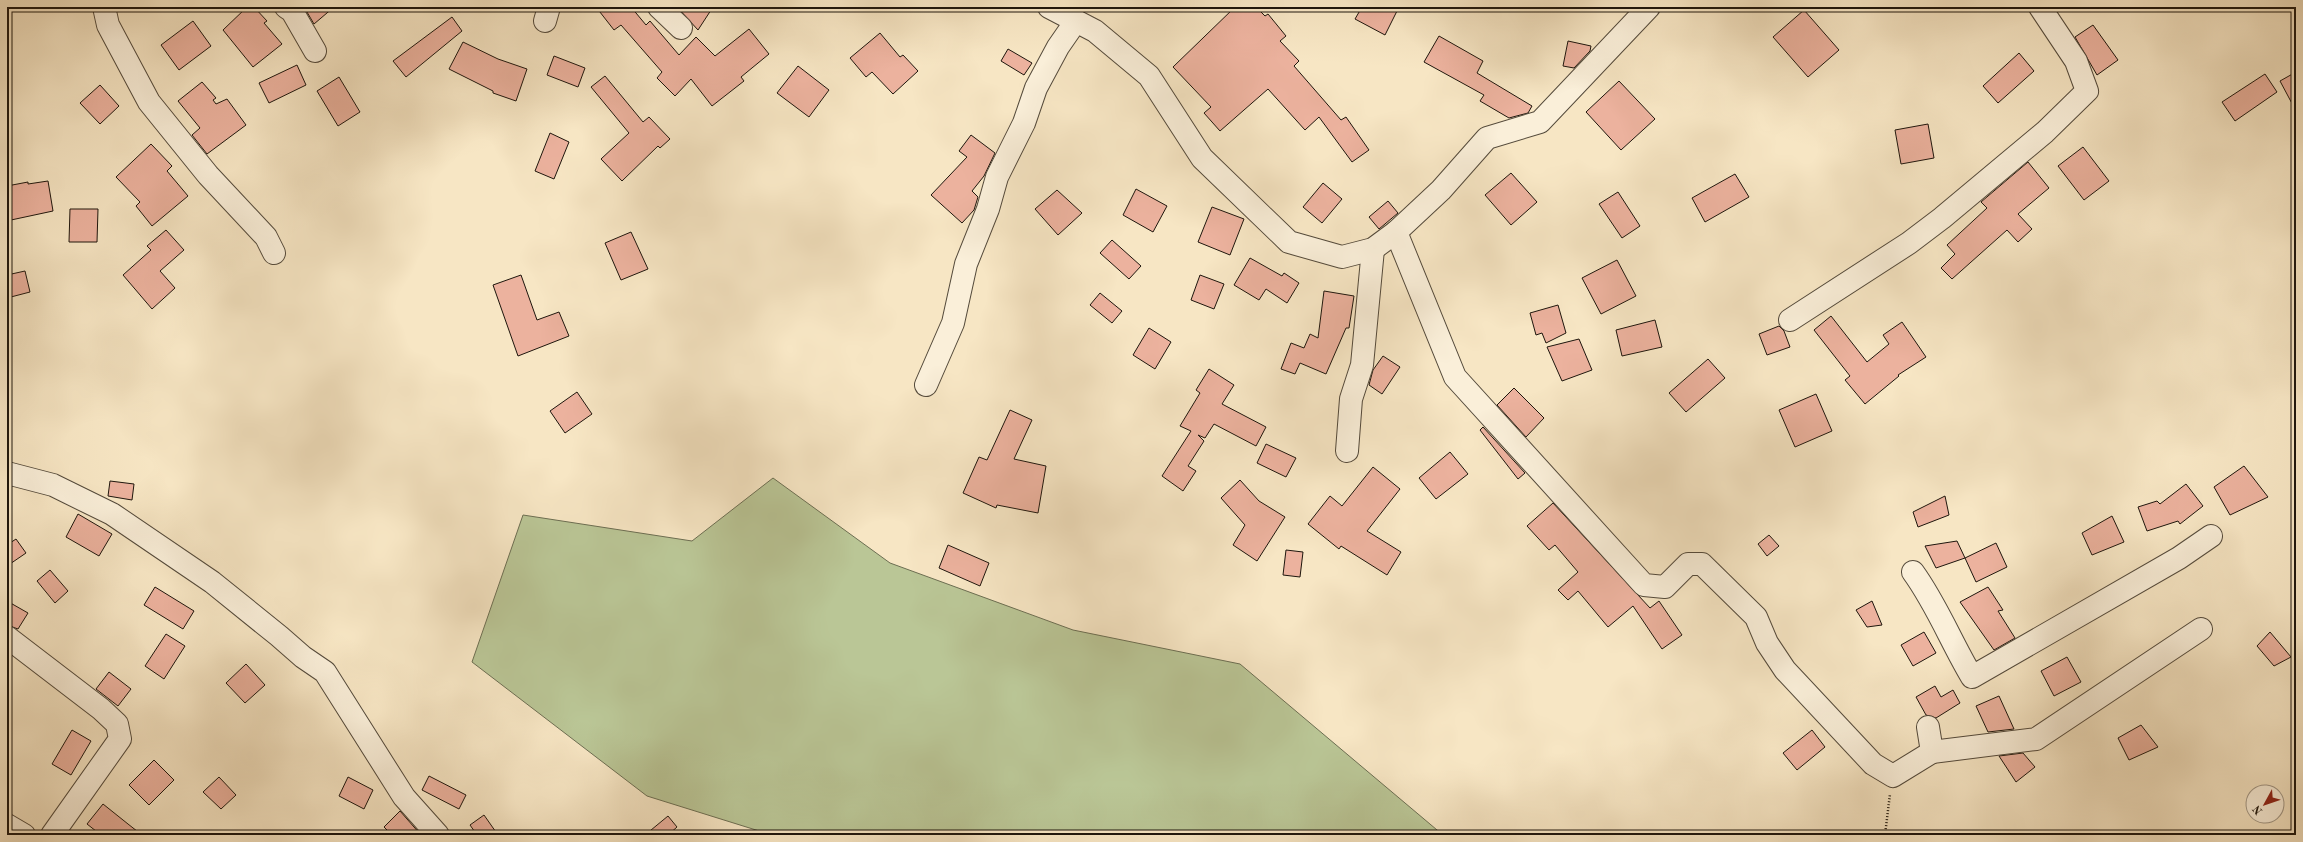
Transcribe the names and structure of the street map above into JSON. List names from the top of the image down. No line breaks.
{"north":"bottom left"}
